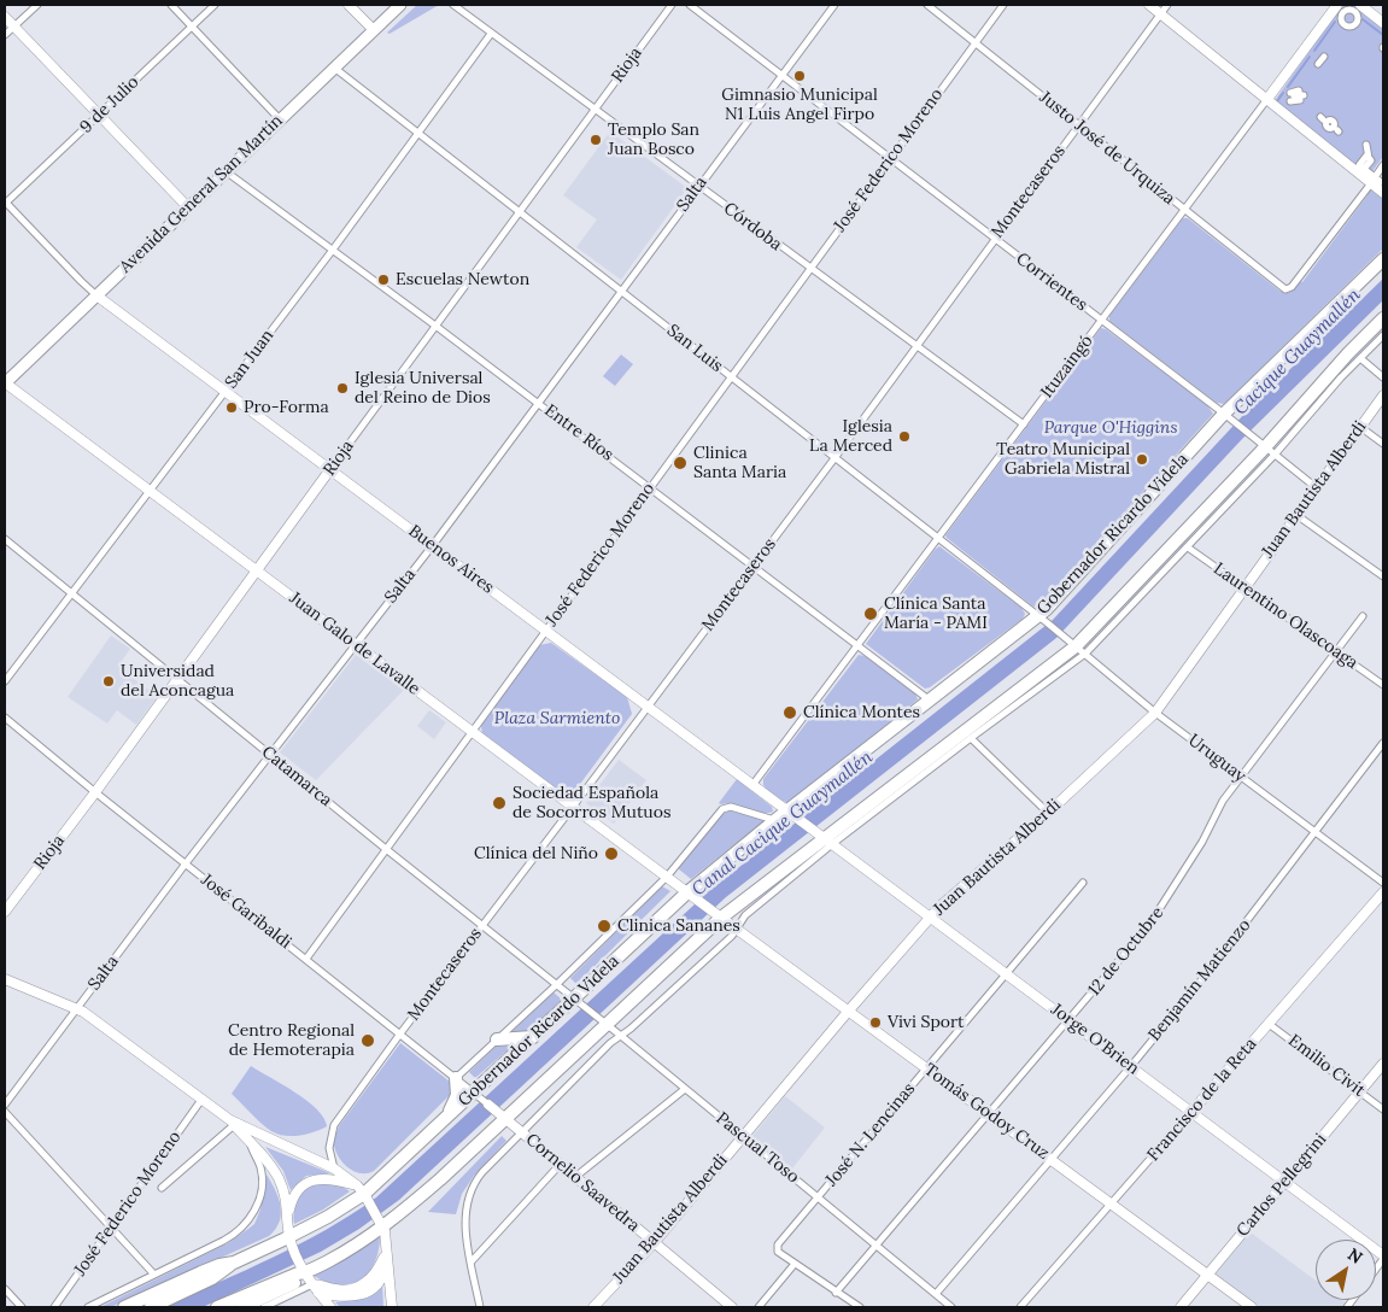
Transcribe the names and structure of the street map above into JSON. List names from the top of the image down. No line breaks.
{"streets":{"highway":["Gobernador Ricardo Videla"],"main road":["Avenida General San Martín"],"street":["Rioja","9 de Julio","Justo José de Urquiza","José Federico Moreno","Montecaseros","Salta","Córdoba","Corrientes","San Luis","San Juan","Ituzaingó","Entre Ríos","Juan Bautista Alberdi","Buenos Aires","Laurentino Olascoaga","Juan Galo de Lavalle","Uruguay","Catamarca","José Garibaldi","12 de Octubre","Benjamín Matienzo","Jorge O'Brien","Emilio Civit","Francisco de la Reta","Tomás Godoy Cruz","José N. Lencinas","Pascual Toso","Cornelio Saavedra","Carlos Pellegrini"]},"crossings":[["Rioja","Córdoba"],["Rioja","San Luis"],["Rioja","Entre Ríos"],["Rioja","Buenos Aires"],["Rioja","Juan Galo de Lavalle"],["Rioja","Catamarca"],["Rioja","José Garibaldi"],["Justo José de Urquiza","José Federico Moreno"],["Justo José de Urquiza","Montecaseros"],["Justo José de Urquiza","Ituzaingó"],["José Federico Moreno","Córdoba"],["José Federico Moreno","Corrientes"],["José Federico Moreno","San Luis"],["José Federico Moreno","Entre Ríos"],["José Federico Moreno","Buenos Aires"],["José Federico Moreno","Juan Galo de Lavalle"],["José Federico Moreno","Catamarca"],["José Federico Moreno","José Garibaldi"],["Montecaseros","Córdoba"],["Montecaseros","Corrientes"],["Montecaseros","San Luis"],["Montecaseros","Entre Ríos"],["Montecaseros","Buenos Aires"],["Montecaseros","Juan Galo de Lavalle"],["Montecaseros","Catamarca"],["Montecaseros","José Garibaldi"],["Avenida General San Martín","San Luis"],["Avenida General San Martín","Entre Ríos"],["Avenida General San Martín","Buenos Aires"],["Avenida General San Martín","Juan Galo de Lavalle"],["Salta","Córdoba"],["Salta","Corrientes"],["Salta","San Luis"],["Salta","Entre Ríos"],["Salta","Buenos Aires"],["Salta","Juan Galo de Lavalle"],["Salta","Catamarca"],["Salta","José Garibaldi"],["Córdoba","San Juan"],["Córdoba","Ituzaingó"],["Corrientes","Ituzaingó"],["Corrientes","Juan Bautista Alberdi"],["Corrientes","Gobernador Ricardo Videla"],["San Luis","San Juan"],["San Luis","Ituzaingó"],["San Luis","Gobernador Ricardo Videla"],["San Luis","Uruguay"],["San Juan","Entre Ríos"],["San Juan","Buenos Aires"],["San Juan","Juan Galo de Lavalle"],["San Juan","Catamarca"],["Ituzaingó","Entre Ríos"],["Ituzaingó","Buenos Aires"],["Entre Ríos","Gobernador Ricardo Videla"],["Juan Bautista Alberdi","Laurentino Olascoaga"],["Juan Bautista Alberdi","Uruguay"],["Juan Bautista Alberdi","Jorge O'Brien"],["Juan Bautista Alberdi","Tomás Godoy Cruz"],["Juan Bautista Alberdi","Pascual Toso"],["Juan Bautista Alberdi","Cornelio Saavedra"],["Gobernador Ricardo Videla","Buenos Aires"],["Gobernador Ricardo Videla","Juan Galo de Lavalle"],["Gobernador Ricardo Videla","Uruguay"],["Gobernador Ricardo Videla","Catamarca"],["Gobernador Ricardo Videla","José Garibaldi"],["Gobernador Ricardo Videla","Jorge O'Brien"],["Gobernador Ricardo Videla","Tomás Godoy Cruz"],["Gobernador Ricardo Videla","Pascual Toso"],["Gobernador Ricardo Videla","Cornelio Saavedra"],["Buenos Aires","Jorge O'Brien"],["Laurentino Olascoaga","12 de Octubre"],["Juan Galo de Lavalle","Tomás Godoy Cruz"],["Uruguay","12 de Octubre"],["Uruguay","Benjamín Matienzo"],["Catamarca","Pascual Toso"],["José Garibaldi","Cornelio Saavedra"],["12 de Octubre","Jorge O'Brien"],["12 de Octubre","Tomás Godoy Cruz"],["12 de Octubre","Pascual Toso"],["Benjamín Matienzo","Jorge O'Brien"],["Benjamín Matienzo","Tomás Godoy Cruz"],["Benjamín Matienzo","Pascual Toso"],["Jorge O'Brien","Francisco de la Reta"],["Jorge O'Brien","José N. Lencinas"],["Jorge O'Brien","Carlos Pellegrini"],["Emilio Civit","Francisco de la Reta"],["Emilio Civit","Carlos Pellegrini"],["Francisco de la Reta","Tomás Godoy Cruz"],["Tomás Godoy Cruz","José N. Lencinas"],["Tomás Godoy Cruz","Carlos Pellegrini"],["José N. Lencinas","Pascual Toso"]],"water":["Cacique Guaymallén","Canal Cacique Guaymallén"],"parks":["Parque O'Higgins","Plaza Sarmiento"],"places":["Gimnasio Municipal N1 Luis Angel Firpo","Templo San Juan Bosco","Escuelas Newton","Iglesia Universal del Reino de Dios","Pro-Forma","Iglesia La Merced","Teatro Municipal Gabriela Mistral","Clinica Santa Maria","Clínica Santa María - PAMI","Universidad del Aconcagua","Clínica Montes","Sociedad Española de Socorros Mutuos","Clínica del Niño","Clinica Sananes","Vivi Sport","Centro Regional de Hemoterapia"],"north":"top right"}
